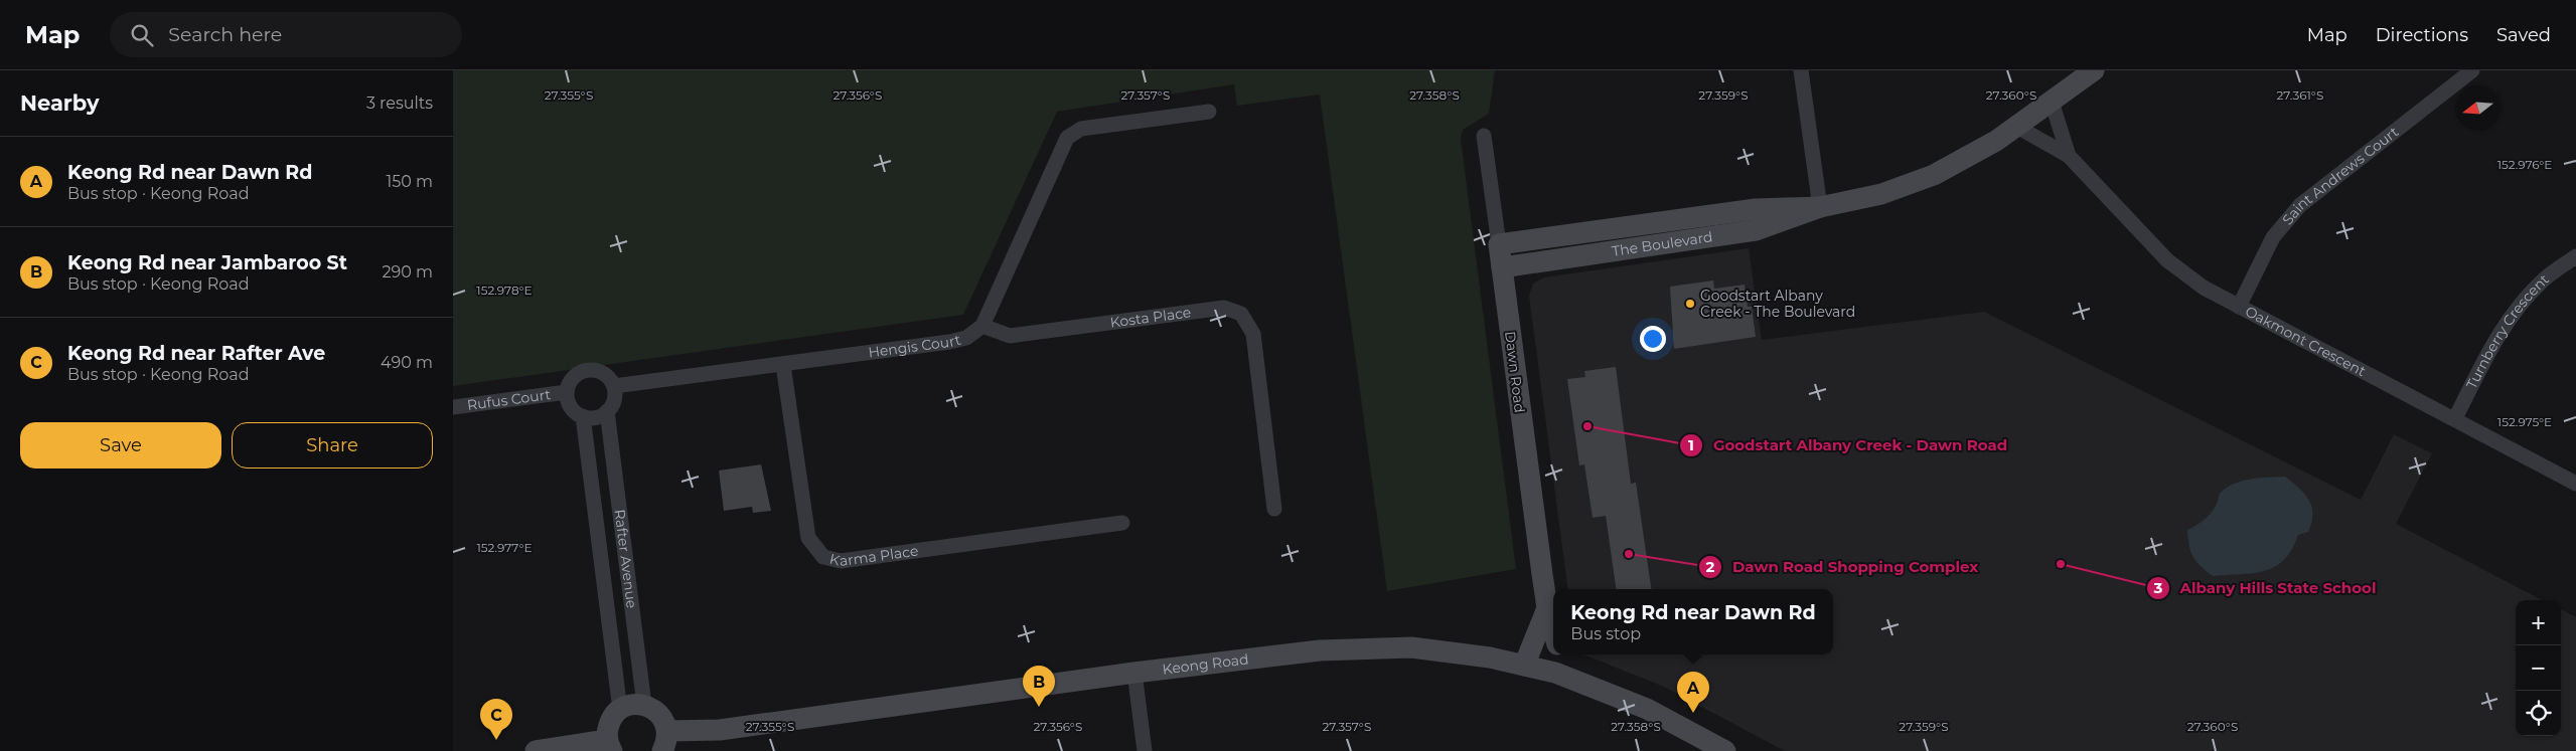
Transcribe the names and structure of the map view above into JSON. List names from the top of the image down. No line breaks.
{"streets":{"street":["Saint Andrews Court","The Boulevard","Kosta Place","Turnberry Crescent","Oakmont Crescent","Hengis Court","Dawn Road","Rufus Court","Karma Place","Rafter Avenue","Keong Road"]},"crossings":[["Saint Andrews Court","Oakmont Crescent"],["The Boulevard","Oakmont Crescent"],["The Boulevard","Dawn Road"],["Kosta Place","Hengis Court"],["Turnberry Crescent","Oakmont Crescent"],["Hengis Court","Rufus Court"],["Hengis Court","Karma Place"],["Hengis Court","Rafter Avenue"],["Dawn Road","Keong Road"],["Rufus Court","Rafter Avenue"],["Rafter Avenue","Keong Road"]],"places":["Goodstart Albany Creek - The Boulevard","Goodstart Albany Creek - Dawn Road","Dawn Road Shopping Complex","Albany Hills State School"],"north":"left","page":{"header":"Map","search":"Search here","nav":["Map","Directions","Saved"],"heading":["Nearby","3 results"],"list":[{"mark":"A","name":"Keong Rd near Dawn Rd","note":"Bus stop · Keong Road","value":"150 m"},{"mark":"B","name":"Keong Rd near Jambaroo St","note":"Bus stop · Keong Road","value":"290 m"},{"mark":"C","name":"Keong Rd near Rafter Ave","note":"Bus stop · Keong Road","value":"490 m"}],"buttons":["Save","Share"],"popup":["Keong Rd near Dawn Rd","Bus stop"],"map_buttons":["+","−"],"pins":["B","A","C"]},"coordinates":["27.355°S","27.356°S","27.357°S","27.358°S","27.359°S","27.360°S","27.361°S","152.976°E","152.978°E","152.975°E","152.977°E"]}
